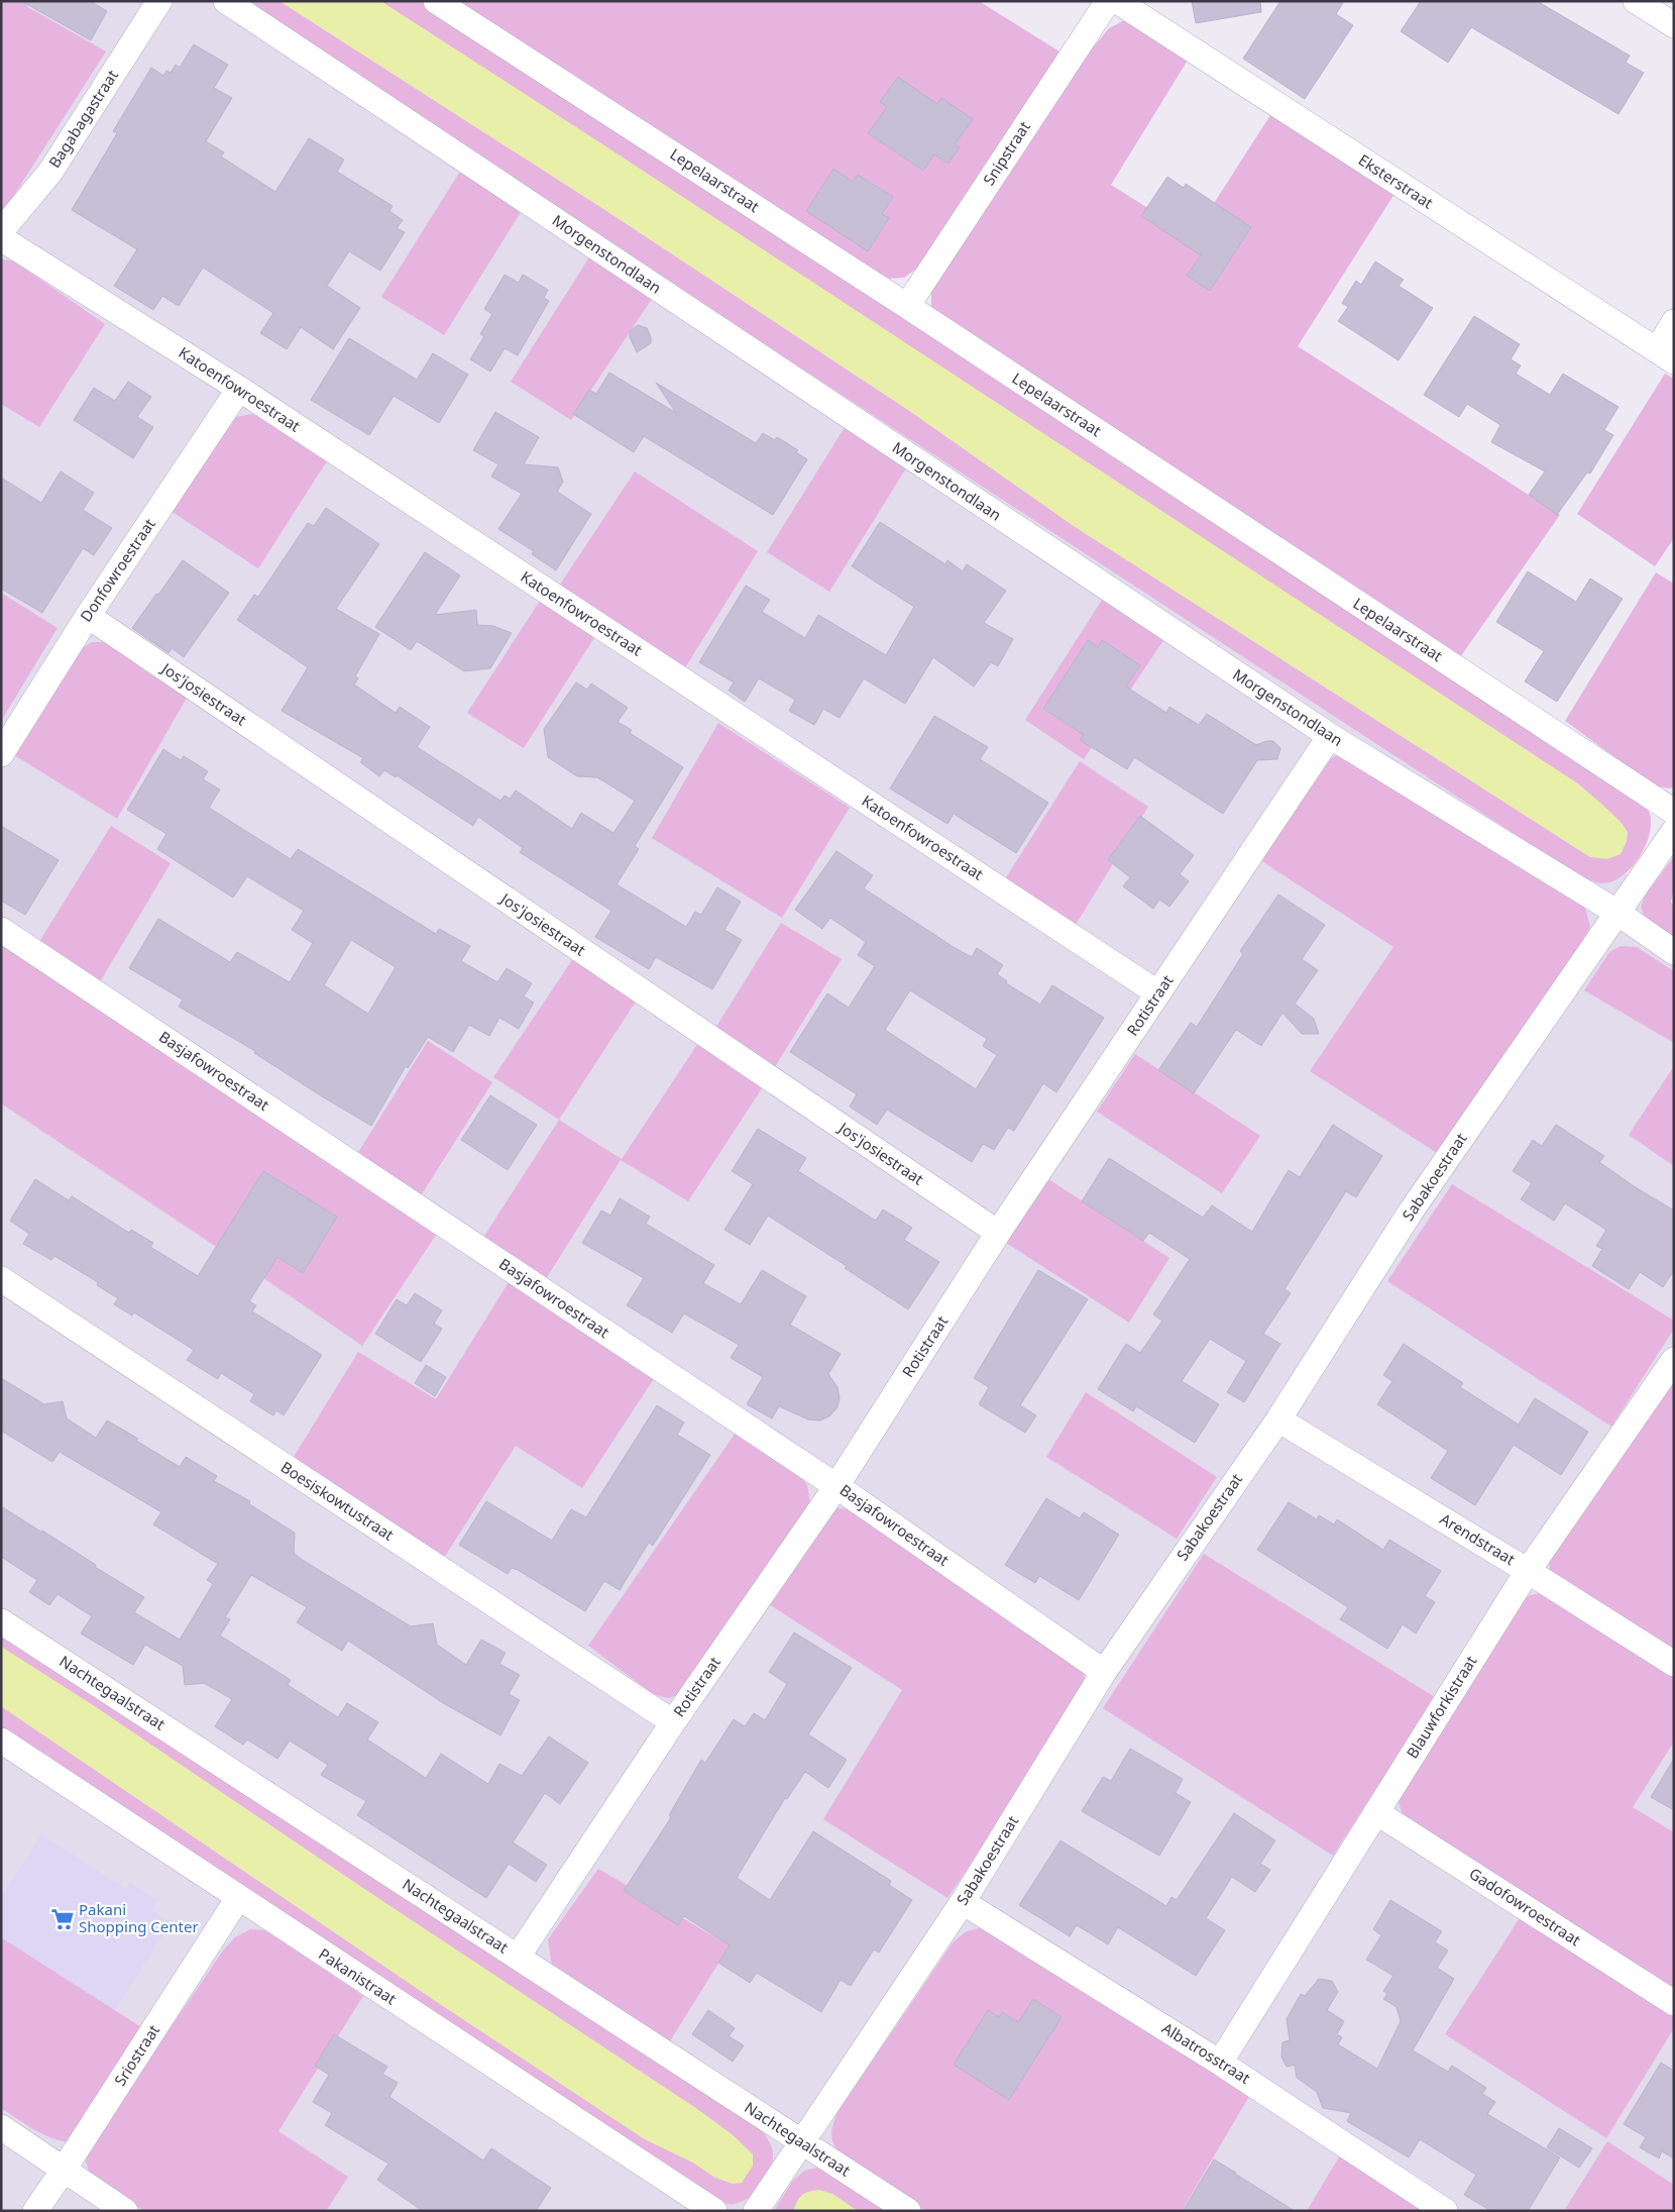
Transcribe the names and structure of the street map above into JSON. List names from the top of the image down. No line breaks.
{"streets":{"street":["Bagabagastraat","Snipstraat","Lepelaarstraat","Eksterstraat","Morgenstondlaan","Katoenfowroestraat","Donfowroestraat","Jos'josiestraat","Rotistraat","Basjafowroestraat","Sabakoestraat","Boesiskowtustraat","Arendstraat","Nachtegaalstraat","Blauwforkistraat","Gadofowroestraat","Pakanistraat","Albatrosstraat","Sriostraat"]},"crossings":[["Snipstraat","Lepelaarstraat"],["Morgenstondlaan","Rotistraat"],["Morgenstondlaan","Sabakoestraat"],["Katoenfowroestraat","Donfowroestraat"],["Katoenfowroestraat","Rotistraat"],["Donfowroestraat","Jos'josiestraat"],["Jos'josiestraat","Rotistraat"],["Rotistraat","Basjafowroestraat"],["Rotistraat","Boesiskowtustraat"],["Rotistraat","Nachtegaalstraat"],["Basjafowroestraat","Sabakoestraat"],["Sabakoestraat","Arendstraat"],["Sabakoestraat","Nachtegaalstraat"],["Sabakoestraat","Albatrosstraat"],["Arendstraat","Blauwforkistraat"],["Blauwforkistraat","Gadofowroestraat"],["Blauwforkistraat","Albatrosstraat"],["Pakanistraat","Sriostraat"]],"places":{"supermarket":["Pakani Shopping Center"]}}
